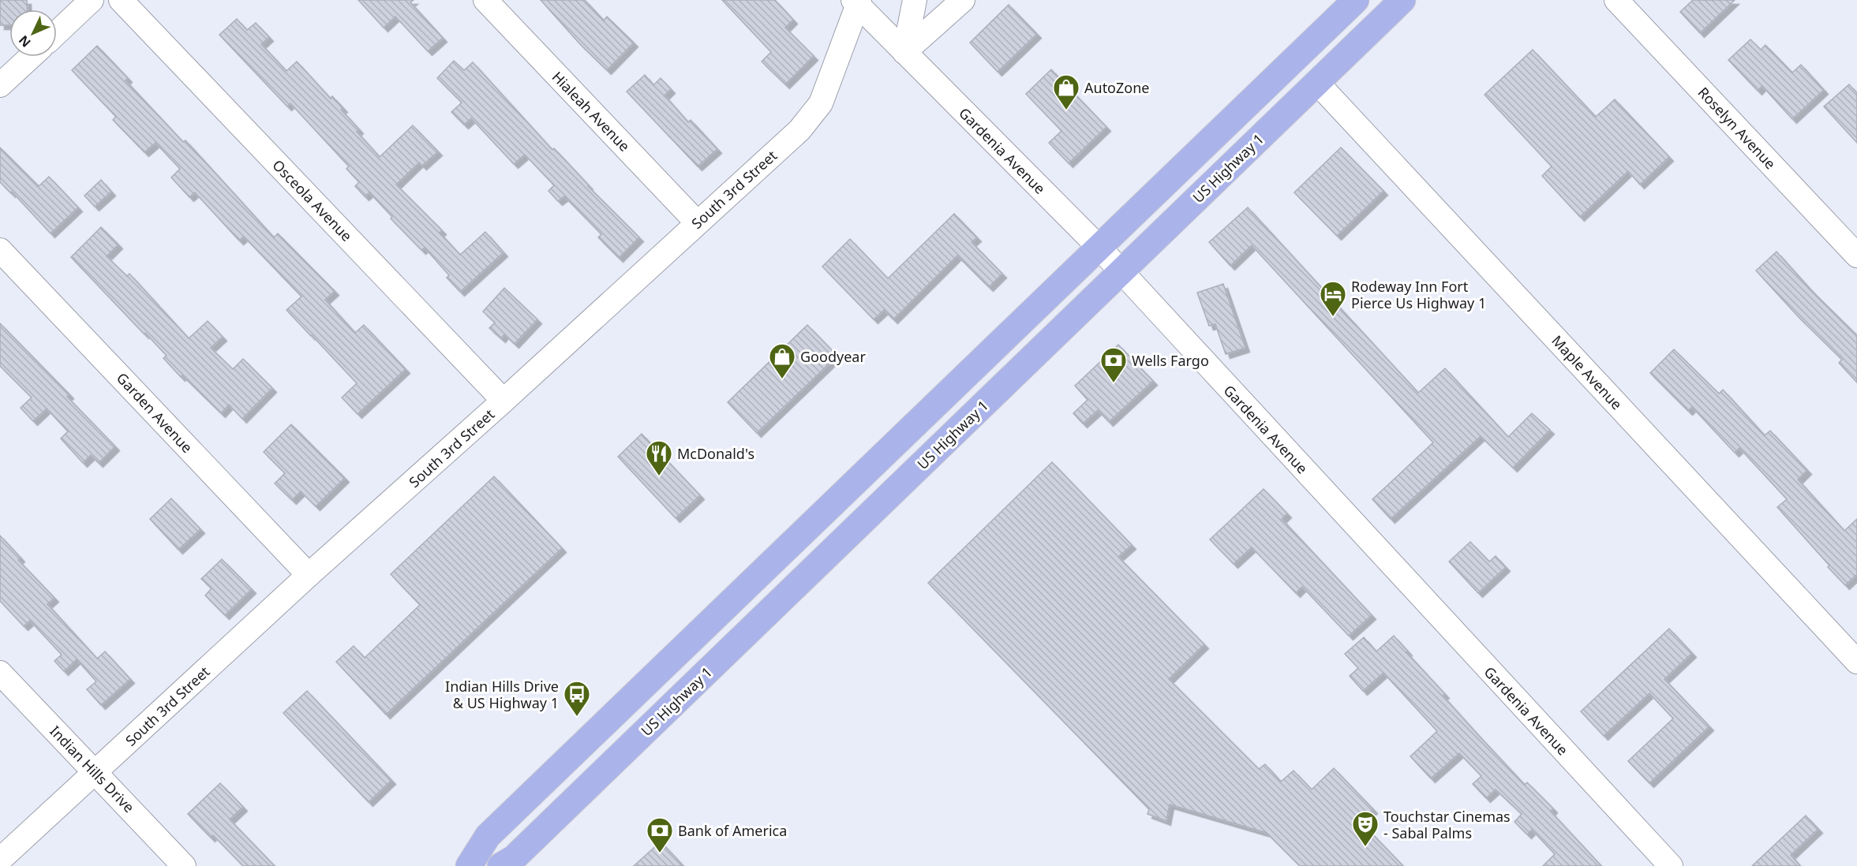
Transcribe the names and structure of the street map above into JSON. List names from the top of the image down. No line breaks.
{"streets":{"main road":["US Highway 1"],"street":["Hialeah Avenue","Roselyn Avenue","Gardenia Avenue","South 3rd Street","Osceola Avenue","Maple Avenue","Garden Avenue","Indian Hills Drive"]},"crossings":[["Hialeah Avenue","South 3rd Street"],["Gardenia Avenue","US Highway 1"],["Gardenia Avenue","South 3rd Street"],["US Highway 1","Maple Avenue"],["South 3rd Street","Osceola Avenue"],["South 3rd Street","Garden Avenue"],["South 3rd Street","Indian Hills Drive"]],"places":{"shop":["AutoZone","Goodyear"],"hotel":["Rodeway Inn Fort Pierce Us Highway 1"],"bank":["Wells Fargo","Bank of America"],"restaurant":["McDonald's"],"bus stop":["Indian Hills Drive & US Highway 1"],"theatre":["Touchstar Cinemas - Sabal Palms"]},"north":"bottom left"}
